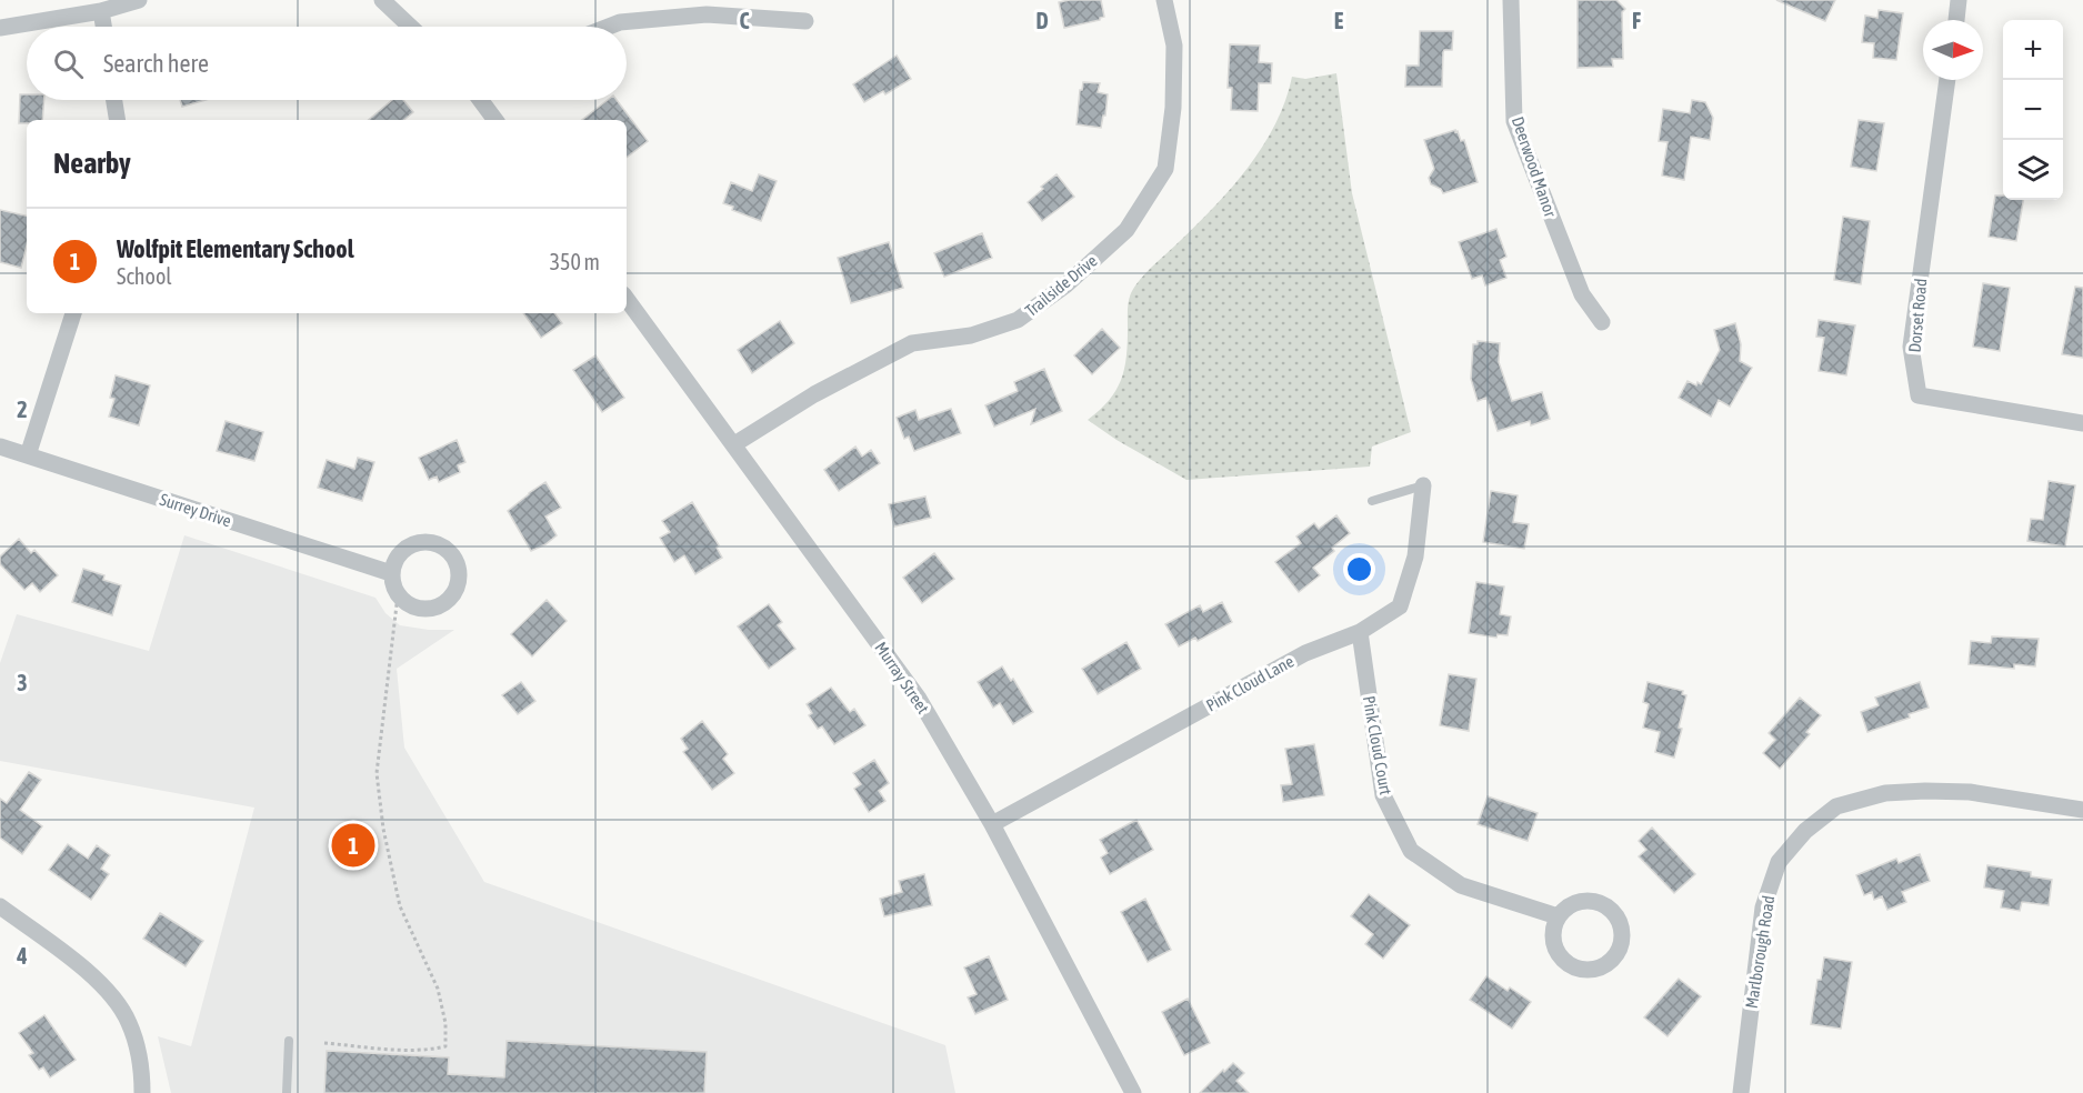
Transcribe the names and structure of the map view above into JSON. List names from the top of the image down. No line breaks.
{"streets":{"street":["Deerwood Manor","Trailside Drive","Dorset Road","Surrey Drive","Murray Street","Pink Cloud Lane","Pink Cloud Court","Marlborough Road"]},"crossings":[["Trailside Drive","Murray Street"],["Murray Street","Pink Cloud Lane"],["Pink Cloud Lane","Pink Cloud Court"]],"north":"right","page":{"map_buttons":["+","−"],"search":"Search here","heading":"Nearby","list":[{"mark":"1","name":"Wolfpit Elementary School","note":"School","value":"350 m"}],"pins":"1"},"grid":{"columns":["C","D","E","F"],"rows":["2","3","4"]}}
